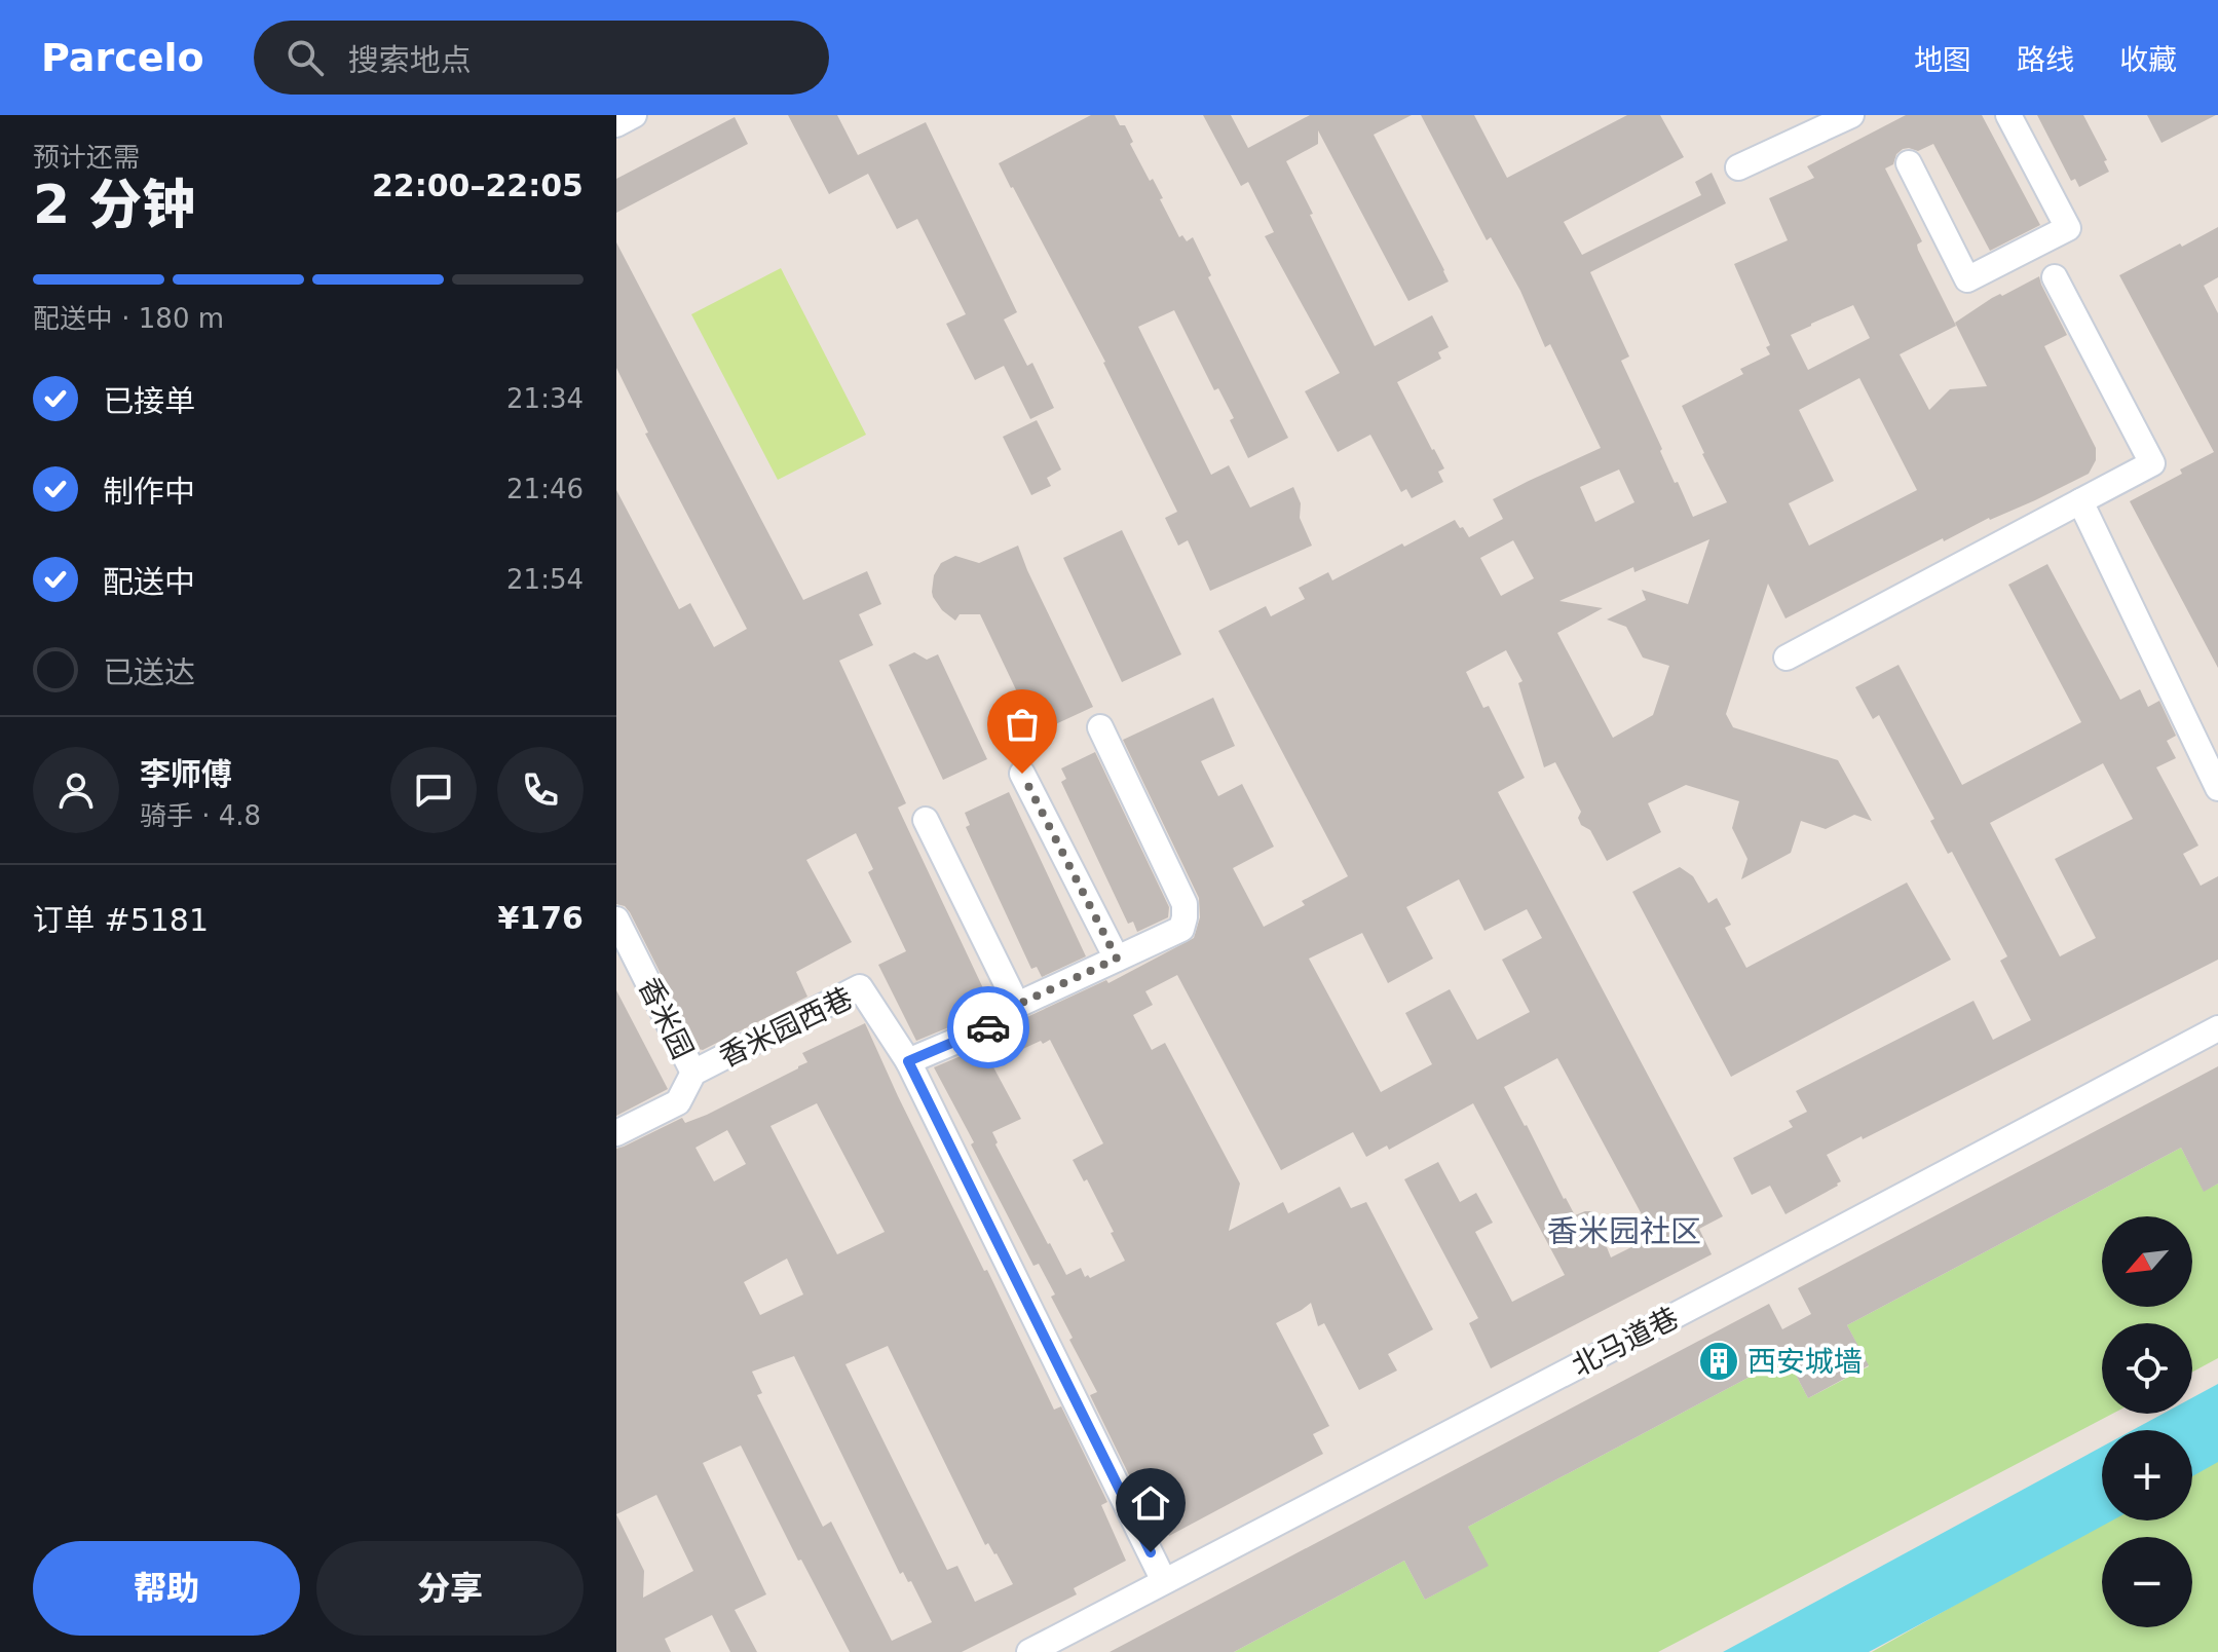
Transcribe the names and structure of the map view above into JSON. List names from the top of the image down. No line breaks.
{"streets":{"street":["香米园","香米园西巷","北马道巷"]},"crossings":[["香米园","香米园西巷"],["香米园西巷","北马道巷"]],"districts":["香米园社区"],"places":{"building":["西安城墙"]},"north":"bottom left","page":{"header":"Parcelo","search":"搜索地点","nav":["地图","路线","收藏"],"heading":["2 分钟","预计还需","22:00–22:05"],"panel":["李师傅","骑手 · 4.8","订单 #5181","¥176"],"bar":"配送中 · 180 m","list":[["已接单","21:34"],["制作中","21:46"],["配送中","21:54"],"已送达"],"map_buttons":["+","−"],"buttons":["帮助","分享"]}}
